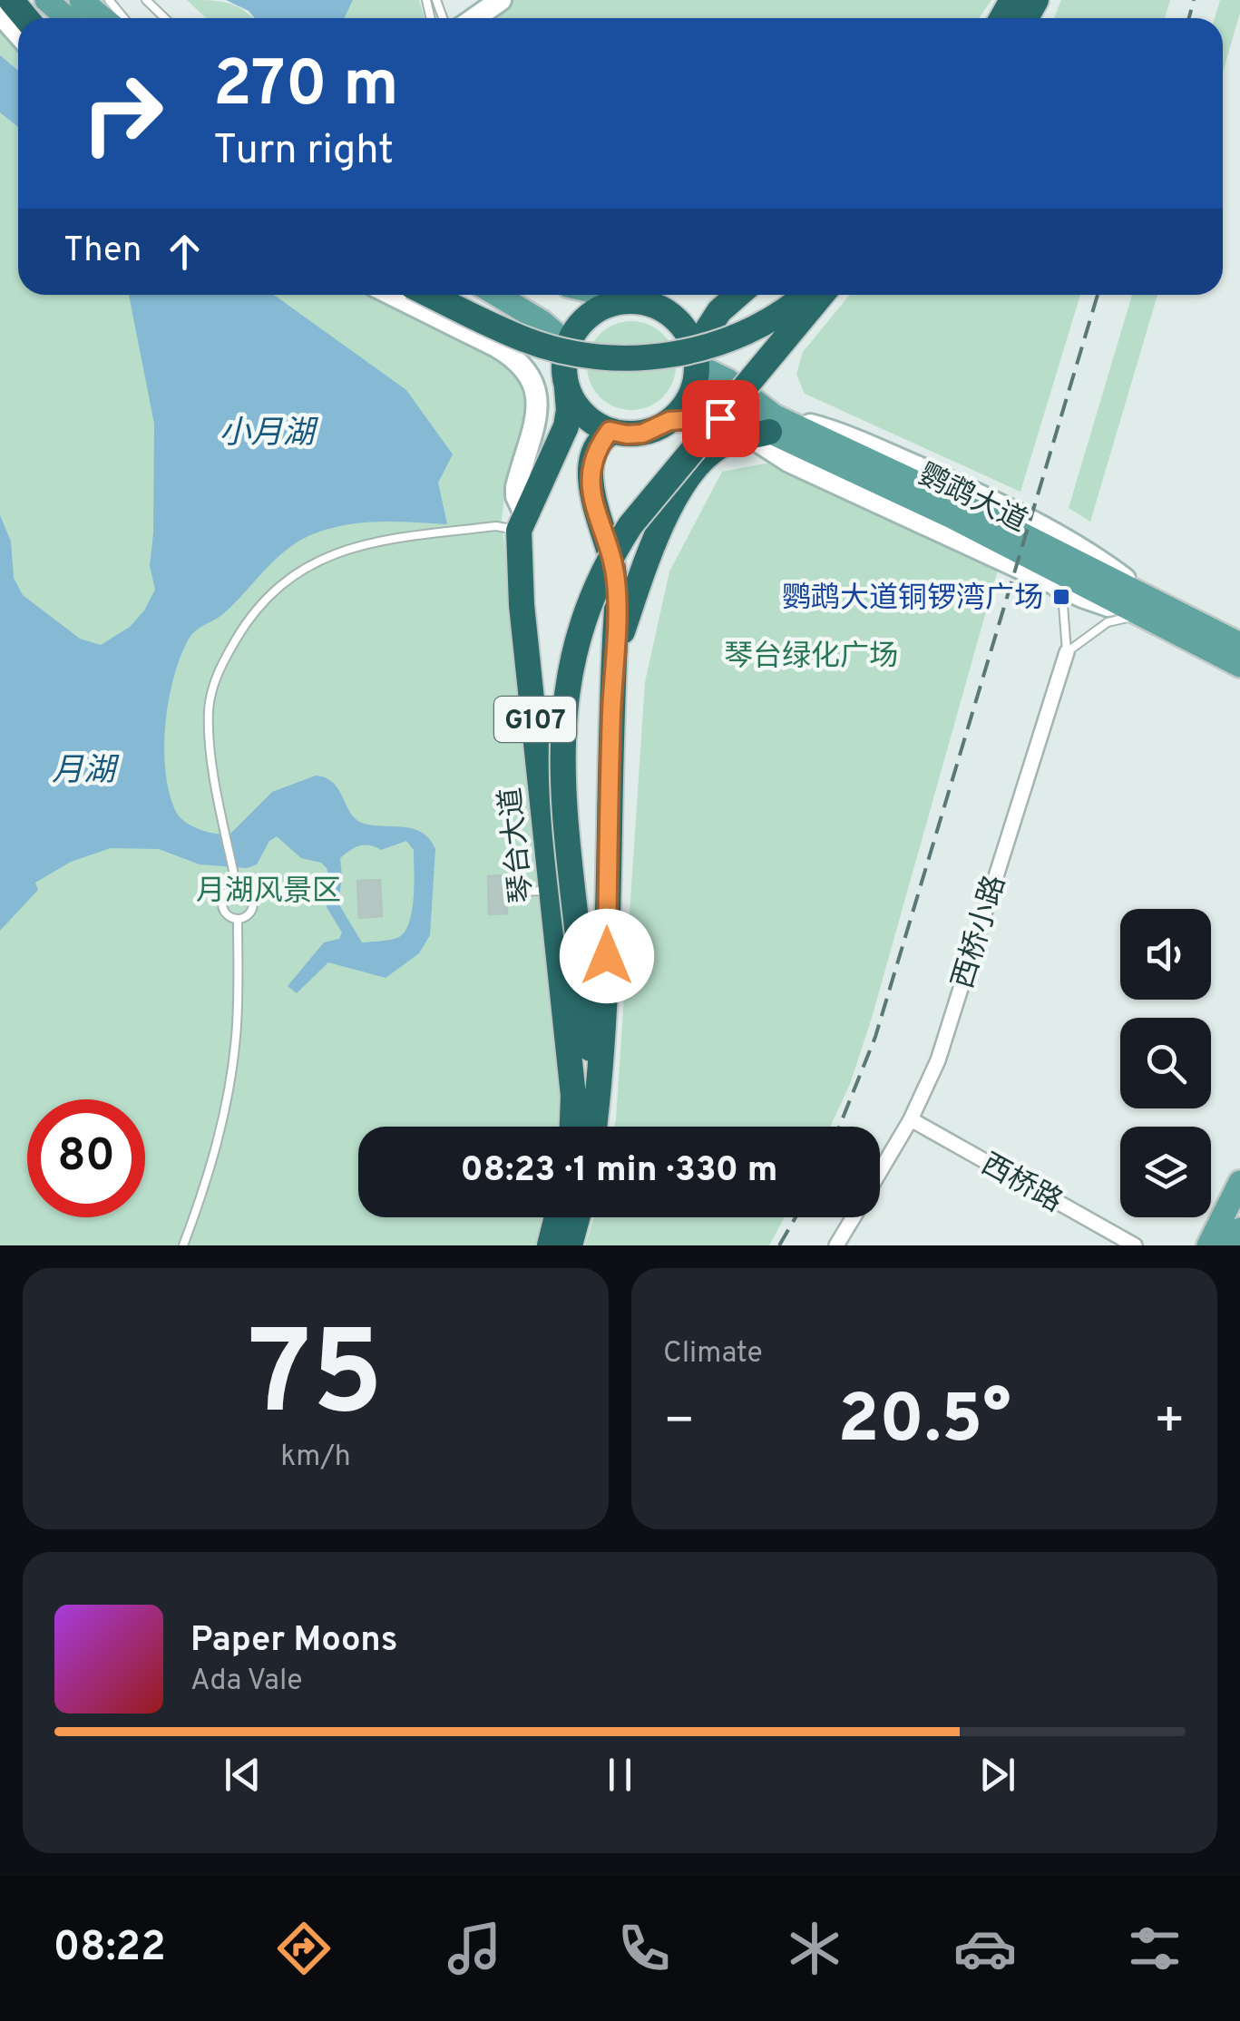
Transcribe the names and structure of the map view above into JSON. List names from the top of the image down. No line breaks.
{"streets":{"highway":["G107","琴台大道"],"main road":["鹦鹉大道"],"street":["西桥小路","西桥路"]},"crossings":[["鹦鹉大道","G107"],["西桥小路","西桥路"]],"water":["小月湖","月湖"],"parks":["琴台绿化广场","月湖风景区"],"places":{"transit":["鹦鹉大道铜锣湾广场"]},"page":{"turn":["270 m","Turn right"],"then":"Then","limit":"80","trip":"08:23 · 1 min · 330 m","tile":[["75","km/h"],"Climate"],"heat":["−","20.5°","+"],"song":["Paper Moons","Ada Vale"],"tabs":"08:22"}}
